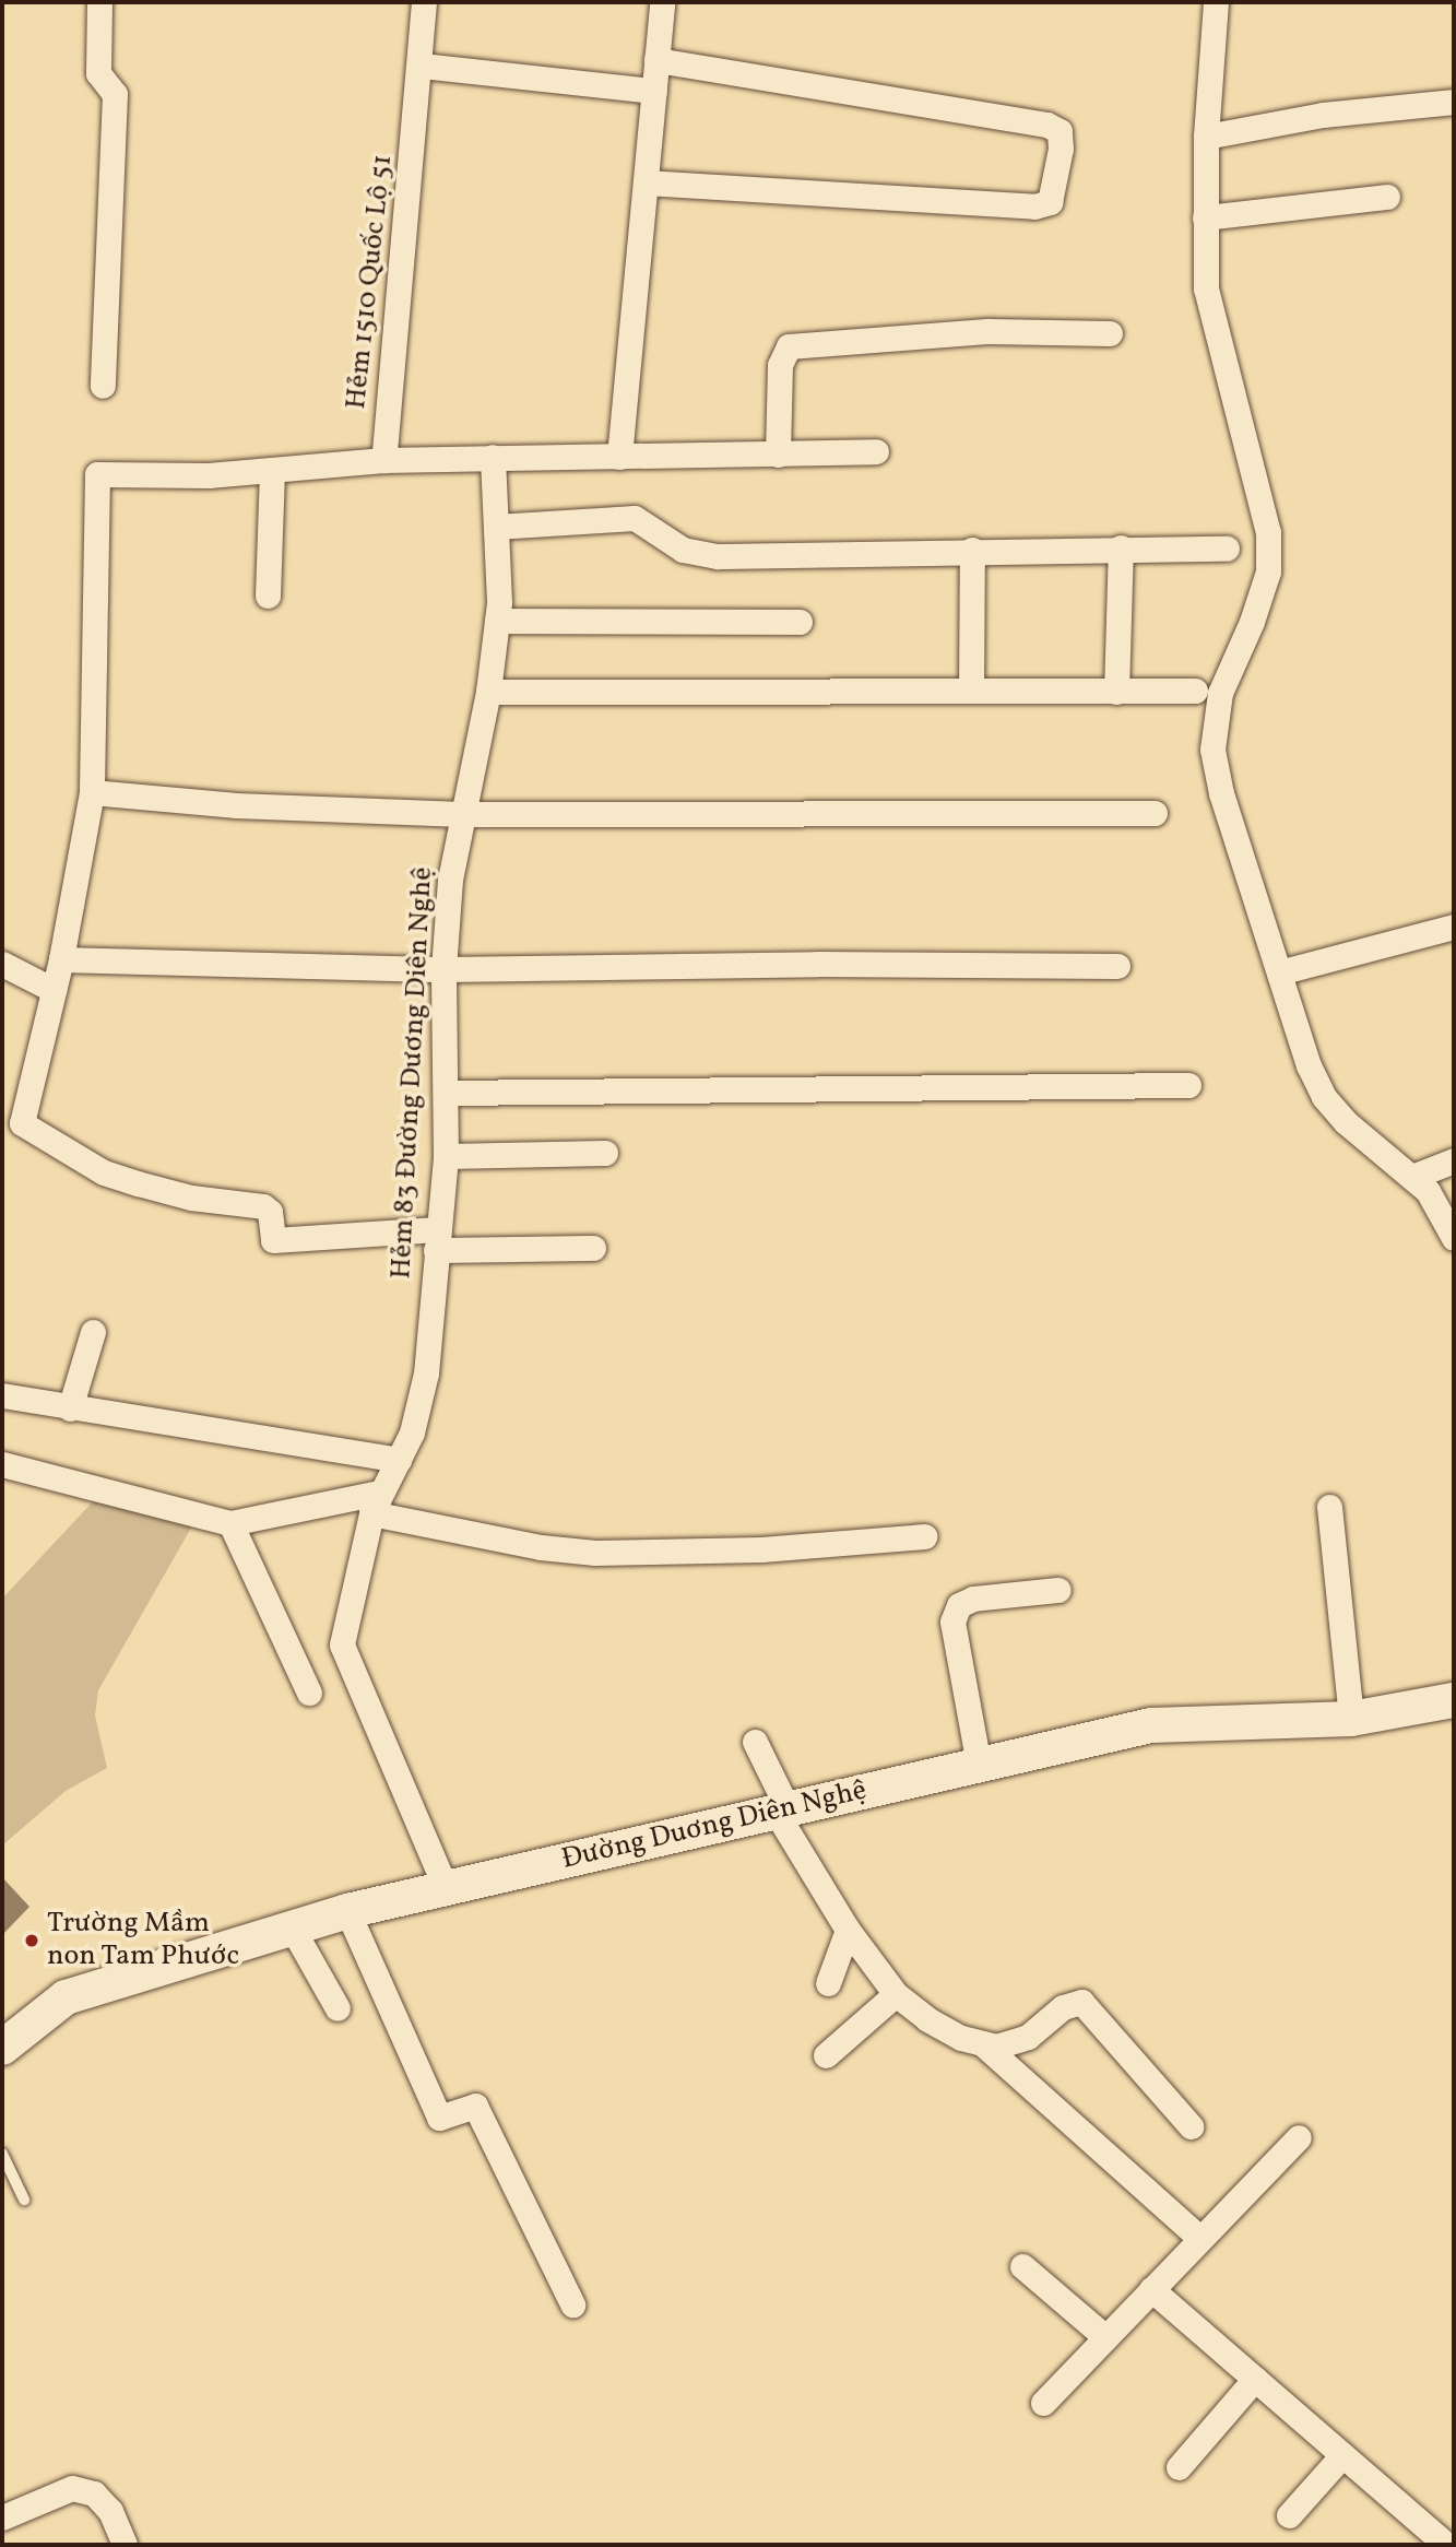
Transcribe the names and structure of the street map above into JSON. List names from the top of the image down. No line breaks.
{"streets":{"street":["Hẻm 1510 Quốc Lộ 51","Hẻm 83 Đường Dương Diên Nghệ","Đường Duơng Diên Nghệ"]},"crossings":[["Hẻm 83 Đường Dương Diên Nghệ","Đường Duơng Diên Nghệ"]],"places":["Trường Mầm non Tam Phước"]}
